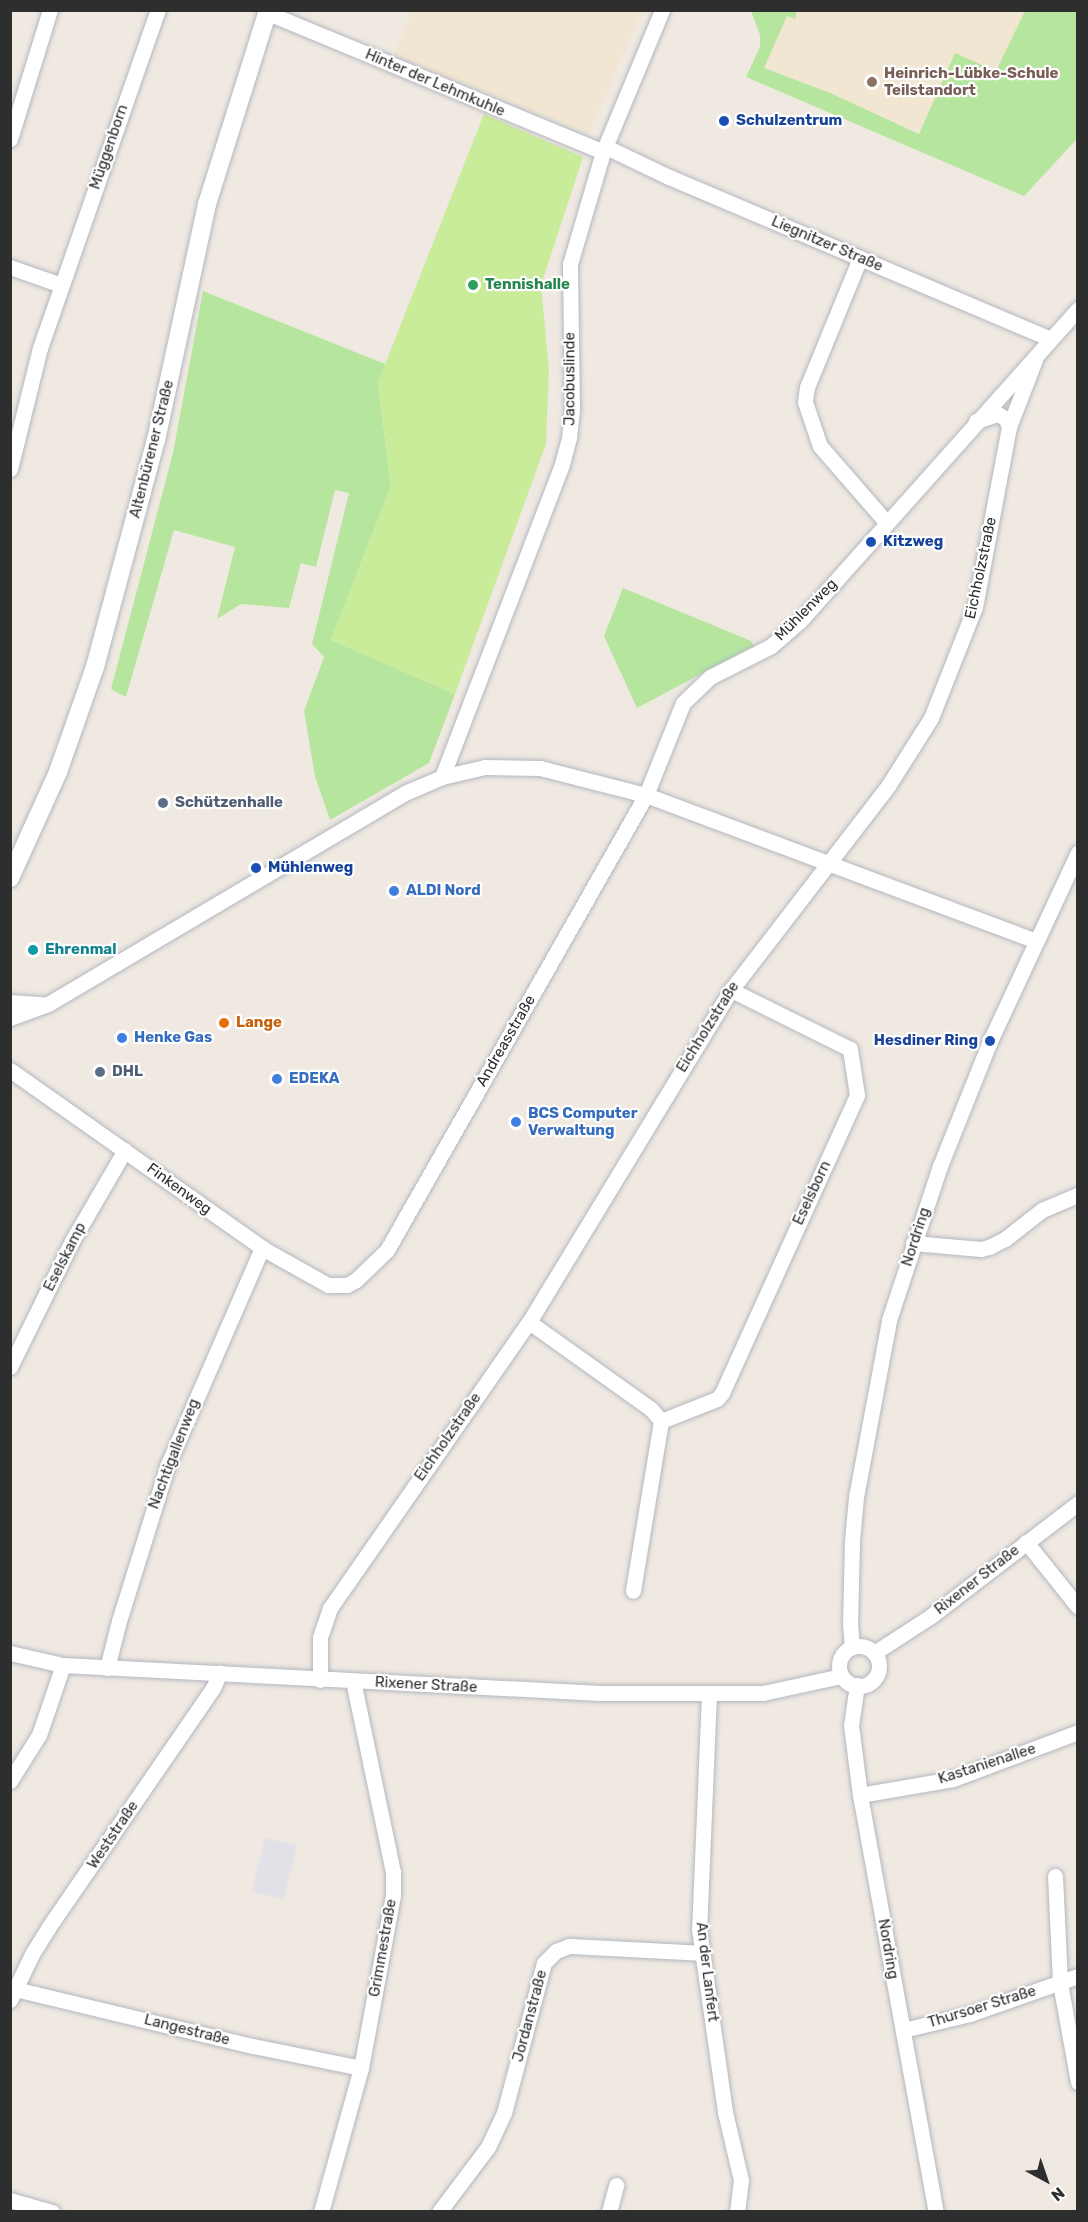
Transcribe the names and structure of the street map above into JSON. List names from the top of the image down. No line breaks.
{"streets":{"street":["Hinter der Lehmkuhle","Müggenborn","Liegnitzer Straße","Jacobuslinde","Altenbürener Straße","Eichholzstraße","Mühlenweg","Andreasstraße","Finkenweg","Eselsborn","Nordring","Eselskamp","Nachtigallenweg","Rixener Straße","Kastanienallee","Weststraße","Grimmestraße","An der Lanfert","Thursoer Straße","Jordanstraße","Langestraße"]},"crossings":[["Hinter der Lehmkuhle","Liegnitzer Straße"],["Hinter der Lehmkuhle","Jacobuslinde"],["Hinter der Lehmkuhle","Altenbürener Straße"],["Liegnitzer Straße","Jacobuslinde"],["Liegnitzer Straße","Eichholzstraße"],["Liegnitzer Straße","Mühlenweg"],["Eichholzstraße","Mühlenweg"],["Eichholzstraße","Eselsborn"],["Eichholzstraße","Rixener Straße"],["Mühlenweg","Andreasstraße"],["Andreasstraße","Finkenweg"],["Finkenweg","Eselskamp"],["Finkenweg","Nachtigallenweg"],["Nordring","Rixener Straße"],["Nordring","Kastanienallee"],["Nordring","Thursoer Straße"],["Nachtigallenweg","Rixener Straße"],["Rixener Straße","Weststraße"],["Rixener Straße","Grimmestraße"],["Rixener Straße","An der Lanfert"],["Weststraße","Langestraße"],["Grimmestraße","Langestraße"],["An der Lanfert","Jordanstraße"]],"places":["Heinrich-Lübke-Schule Teilstandort","Schulzentrum","Tennishalle","Kitzweg","Schützenhalle","Mühlenweg","ALDI Nord","Ehrenmal","Lange","Henke Gas","Hesdiner Ring","DHL","EDEKA","BCS Computer Verwaltung"],"north":"bottom right"}
